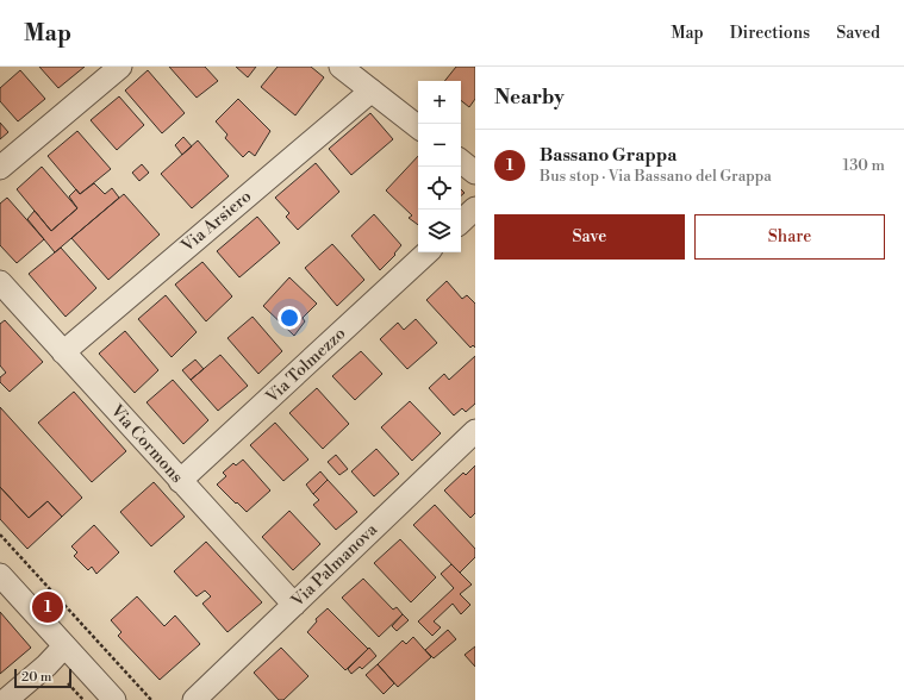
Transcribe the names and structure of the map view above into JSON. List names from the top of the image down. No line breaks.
{"streets":{"street":["Via Arsiero","Via Tolmezzo","Via Cormons","Via Palmanova"]},"crossings":[["Via Arsiero","Via Cormons"],["Via Tolmezzo","Via Cormons"],["Via Cormons","Via Palmanova"]],"scale_bar":"20 m","page":{"header":"Map","nav":["Map","Directions","Saved"],"heading":"Nearby","map_buttons":["+","−"],"list":[{"mark":"1","name":"Bassano Grappa","note":"Bus stop · Via Bassano del Grappa","value":"130 m"}],"buttons":["Save","Share"],"pins":"1","scale":"20 m"}}
